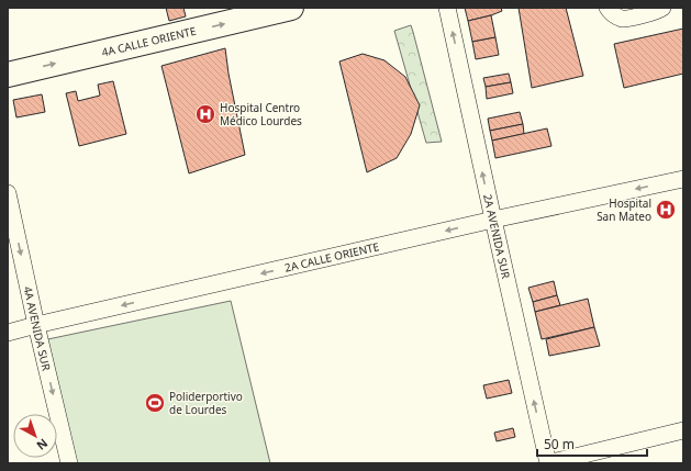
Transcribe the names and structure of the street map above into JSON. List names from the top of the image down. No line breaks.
{"streets":{"highway":["4A CALLE ORIENTE"],"street":["2A AVENIDA SUR","2A CALLE ORIENTE","4A AVENIDA SUR"]},"crossings":[["2A AVENIDA SUR","2A CALLE ORIENTE"],["2A CALLE ORIENTE","4A AVENIDA SUR"]],"one_way":["4A CALLE ORIENTE","2A AVENIDA SUR","2A CALLE ORIENTE","4A AVENIDA SUR"],"places":{"hospital":["Hospital Centro Médico Lourdes","Hospital San Mateo"],"sports":["Poliderportivo de Lourdes"]},"scale_bar":"50 m","north":"bottom right"}
